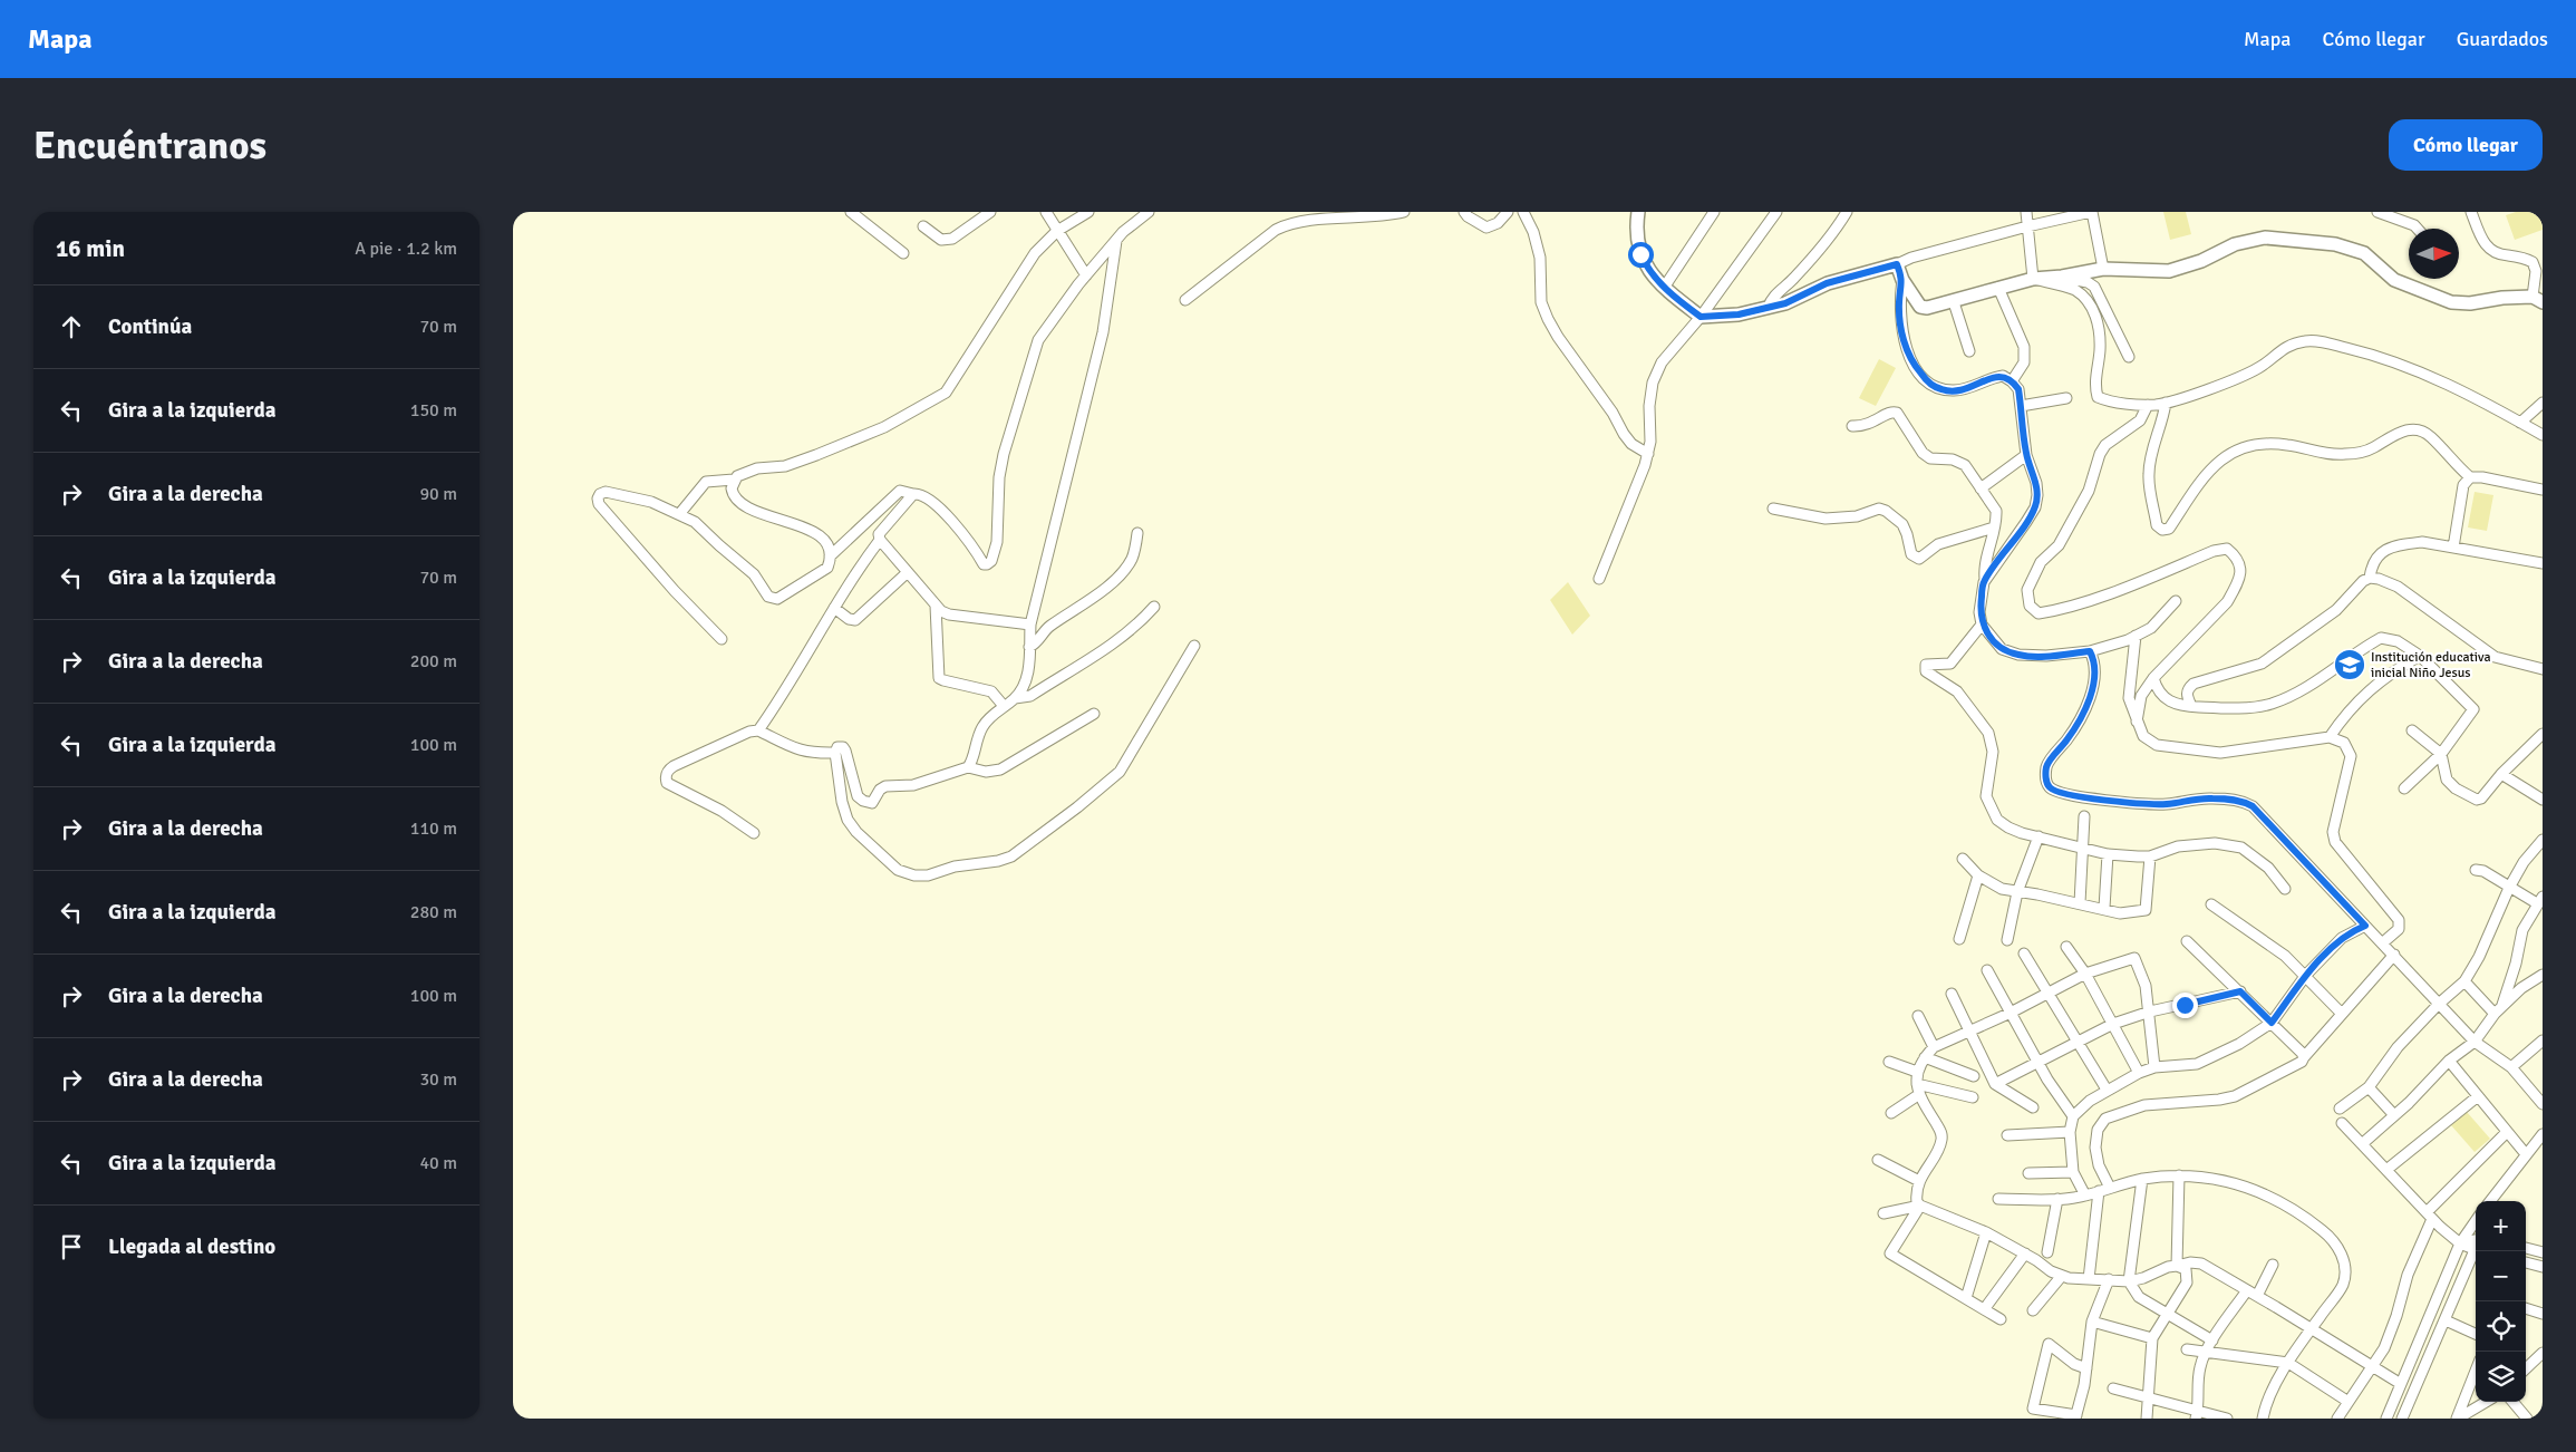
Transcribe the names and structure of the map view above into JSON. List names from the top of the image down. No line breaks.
{"places":{"school or university":["Institución educativa inicial Niño Jesus"]},"north":"right","page":{"header":"Mapa","nav":["Mapa","Cómo llegar","Guardados"],"buttons":"Cómo llegar","title":"Encuéntranos","heading":["16 min","A pie · 1.2 km"],"list":[["Continúa","70 m"],["Gira a la izquierda","150 m"],["Gira a la derecha","90 m"],["Gira a la izquierda","70 m"],["Gira a la derecha","200 m"],["Gira a la izquierda","100 m"],["Gira a la derecha","110 m"],["Gira a la izquierda","280 m"],["Gira a la derecha","100 m"],["Gira a la derecha","30 m"],["Gira a la izquierda","40 m"],"Llegada al destino"],"map_buttons":["+","−"]}}
